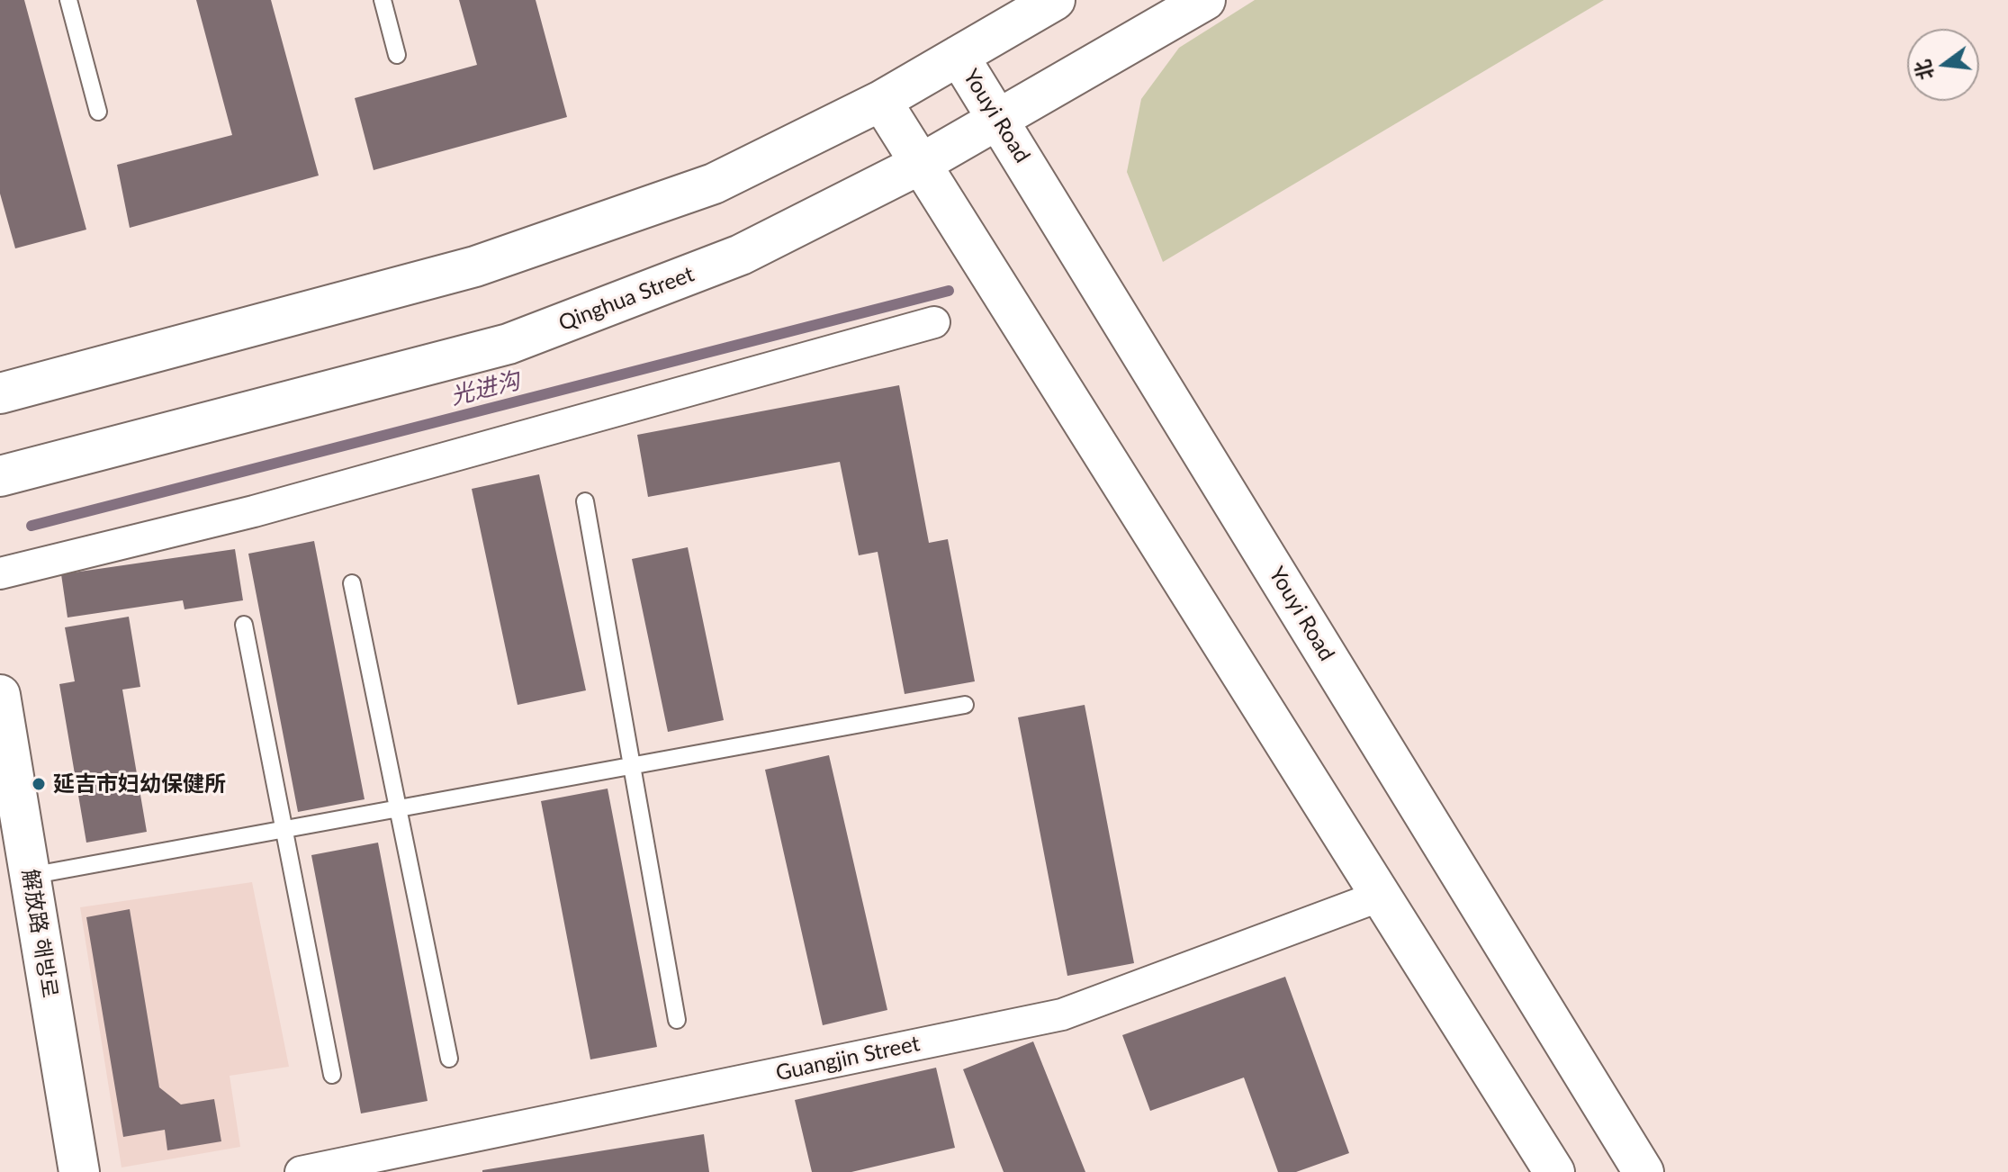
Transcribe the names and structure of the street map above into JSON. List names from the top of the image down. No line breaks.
{"streets":{"main road":["Youyi Road","Qinghua Street","解放路 해방로"],"street":["Guangjin Street"]},"crossings":[["Youyi Road","Qinghua Street"]],"water":["光进沟"],"places":["延吉市妇幼保健所"],"north":"left"}
